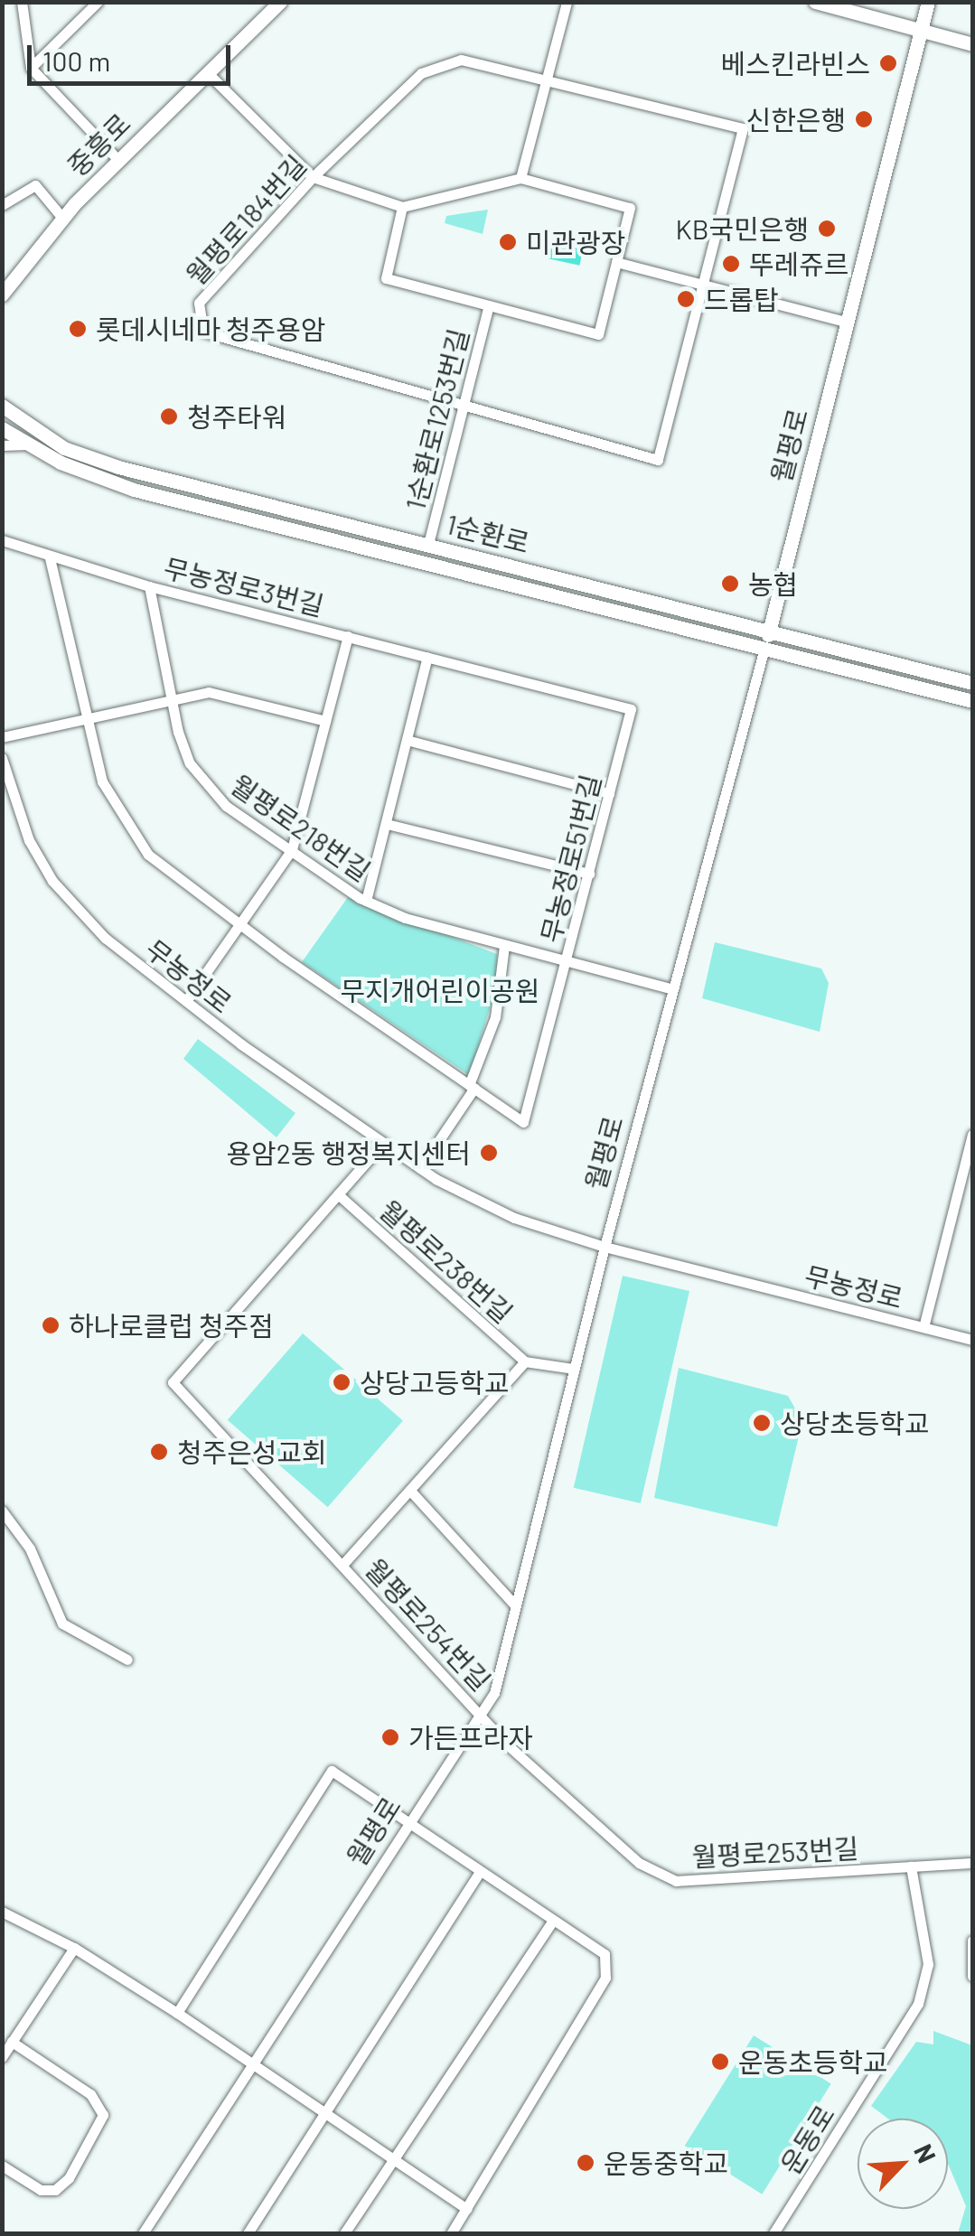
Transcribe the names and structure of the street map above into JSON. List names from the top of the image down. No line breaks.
{"streets":{"street":["중흥로","월평로184번길","1순환로1253번길","월평로","1순환로","무농정로3번길","월평로218번길","무농정로51번길","무농정로","월평로238번길","월평로254번길","월평로253번길","운동로"]},"crossings":[["월평로184번길","1순환로1253번길"],["1순환로1253번길","1순환로"],["월평로","1순환로"],["월평로","월평로218번길"],["월평로","무농정로"],["월평로","월평로254번길"],["월평로","월평로253번길"],["무농정로3번길","월평로218번길"],["무농정로3번길","무농정로51번길"],["월평로218번길","무농정로51번길"],["월평로238번길","월평로254번길"],["월평로254번길","월평로253번길"],["월평로253번길","운동로"]],"parks":["무지개어린이공원"],"places":["베스킨라빈스","신한은행","KB국민은행","미관광장","뚜레쥬르","드롭탑","롯데시네마 청주용암","청주타워","농협","용암2동 행정복지센터","하나로클럽 청주점","상당고등학교","상당초등학교","청주은성교회","가든프라자","운동초등학교","운동중학교"],"scale_bar":"100 m","north":"top right"}
